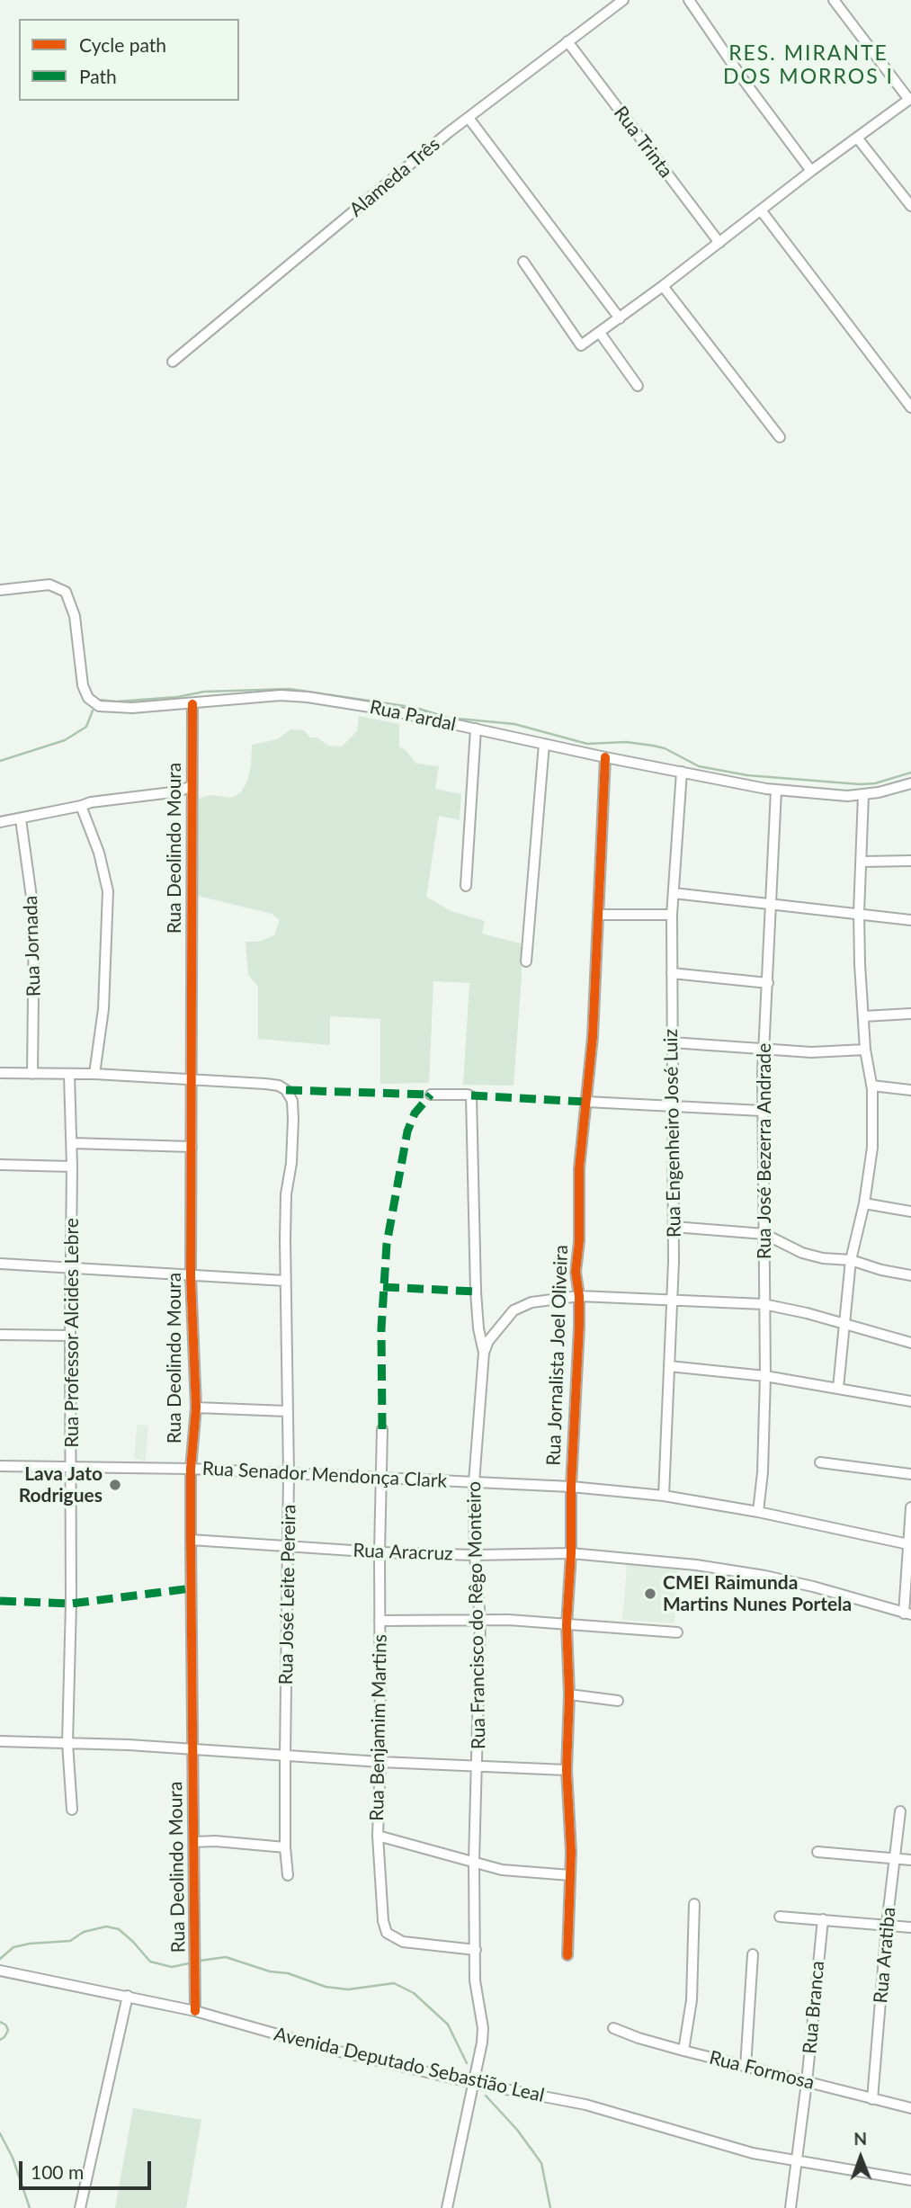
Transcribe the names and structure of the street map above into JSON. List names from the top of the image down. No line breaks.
{"streets":{"street":["Rua Trinta","Alameda Três","Rua Pardal","Rua Deolindo Moura","Rua Jornada","Rua Engenheiro José Luiz","Rua José Bezerra Andrade","Rua Professor Alcides Lebre","Rua Jornalista Joel Oliveira","Rua Senador Mendonça Clark","Rua Aracruz","Rua José Leite Pereira","Rua Francisco do Rêgo Monteiro","Rua Benjamim Martins","Rua Aratiba","Rua Branca","Avenida Deputado Sebastião Leal","Rua Formosa"]},"crossings":[["Rua Trinta","Alameda Três"],["Rua Pardal","Rua Deolindo Moura"],["Rua Pardal","Rua Engenheiro José Luiz"],["Rua Pardal","Rua José Bezerra Andrade"],["Rua Pardal","Rua Jornalista Joel Oliveira"],["Rua Deolindo Moura","Rua Senador Mendonça Clark"],["Rua Deolindo Moura","Rua Aracruz"],["Rua Deolindo Moura","Rua José Leite Pereira"],["Rua Deolindo Moura","Avenida Deputado Sebastião Leal"],["Rua Engenheiro José Luiz","Rua Senador Mendonça Clark"],["Rua José Bezerra Andrade","Rua Senador Mendonça Clark"],["Rua Professor Alcides Lebre","Rua Senador Mendonça Clark"],["Rua Jornalista Joel Oliveira","Rua Senador Mendonça Clark"],["Rua Jornalista Joel Oliveira","Rua Aracruz"],["Rua Senador Mendonça Clark","Rua José Leite Pereira"],["Rua Senador Mendonça Clark","Rua Francisco do Rêgo Monteiro"],["Rua Senador Mendonça Clark","Rua Benjamim Martins"],["Rua Aracruz","Rua José Leite Pereira"],["Rua Aracruz","Rua Francisco do Rêgo Monteiro"],["Rua Aracruz","Rua Benjamim Martins"],["Rua Francisco do Rêgo Monteiro","Rua Benjamim Martins"],["Rua Francisco do Rêgo Monteiro","Avenida Deputado Sebastião Leal"],["Rua Aratiba","Rua Formosa"],["Rua Branca","Avenida Deputado Sebastião Leal"],["Rua Branca","Rua Formosa"]],"districts":["RES. MIRANTE DOS MORROS I"],"places":["Lava Jato Rodrigues","CMEI Raimunda Martins Nunes Portela"],"legend":["Cycle path","Path"],"scale_bar":"100 m","north":"top"}
